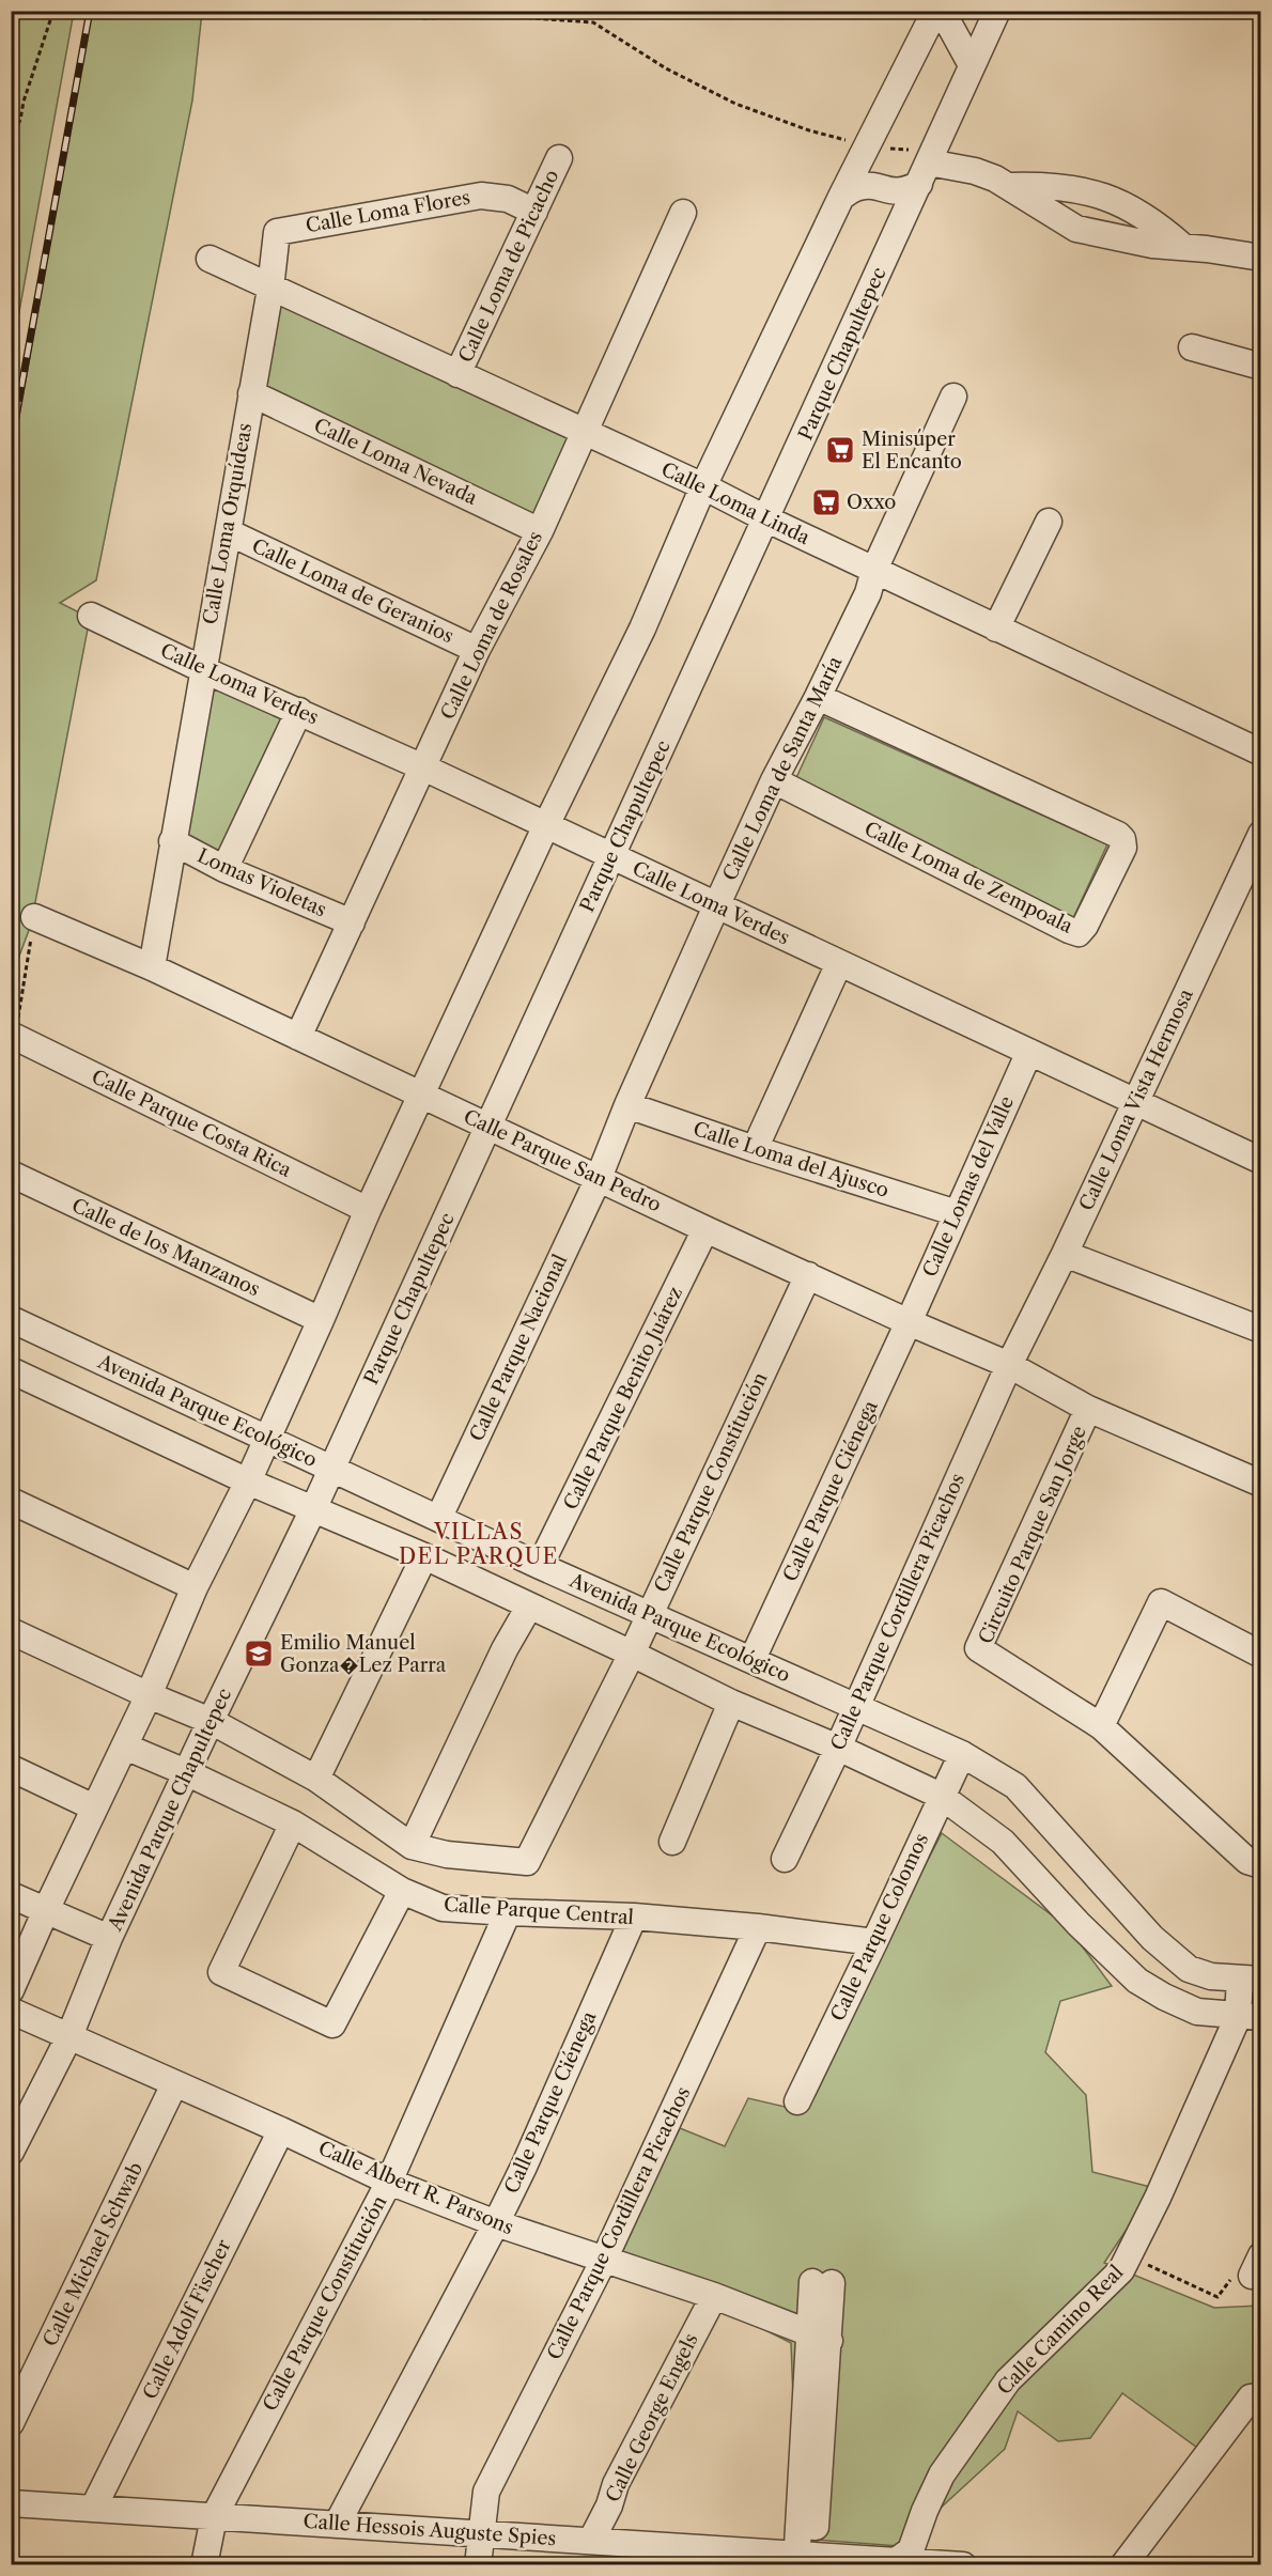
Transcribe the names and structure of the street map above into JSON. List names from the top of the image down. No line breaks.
{"streets":{"street":["Calle Loma Flores","Calle Loma de Picacho","Parque Chapultepec","Calle Loma Nevada","Calle Loma Linda","Calle Loma Orquídeas","Calle Loma de Geranios","Calle Loma de Rosales","Calle Loma Verdes","Calle Loma de Santa María","Calle Loma de Zempoala","Lomas Violetas","Calle Loma Vista Hermosa","Calle Parque Costa Rica","Calle Loma del Ajusco","Calle Parque San Pedro","Calle Lomas del Valle","Calle de los Manzanos","Calle Parque Nacional","Calle Parque Benito Juárez","Avenida Parque Ecológico","Calle Parque Constitución","Calle Parque Ciénega","Circuito Parque San Jorge","Calle Parque Cordillera Picachos","Avenida Parque Chapultepec","Calle Parque Central","Calle Parque Colomos","Calle Albert R. Parsons","Calle Michael Schwab","Calle Adolf Fischer","Calle Camino Real","Calle George Engels","Calle Hessois Auguste Spies"]},"crossings":[["Calle Loma Flores","Calle Loma de Picacho"],["Calle Loma Flores","Calle Loma Orquídeas"],["Calle Loma de Picacho","Calle Loma Linda"],["Parque Chapultepec","Calle Loma Linda"],["Parque Chapultepec","Calle Loma Verdes"],["Parque Chapultepec","Calle Parque San Pedro"],["Parque Chapultepec","Avenida Parque Ecológico"],["Parque Chapultepec","Avenida Parque Chapultepec"],["Calle Loma Nevada","Calle Loma Orquídeas"],["Calle Loma Nevada","Calle Loma de Rosales"],["Calle Loma Linda","Calle Loma Orquídeas"],["Calle Loma Linda","Calle Loma de Rosales"],["Calle Loma Linda","Calle Loma de Santa María"],["Calle Loma Orquídeas","Calle Loma de Geranios"],["Calle Loma Orquídeas","Calle Loma Verdes"],["Calle Loma Orquídeas","Lomas Violetas"],["Calle Loma Orquídeas","Calle Parque San Pedro"],["Calle Loma de Geranios","Calle Loma de Rosales"],["Calle Loma de Rosales","Calle Loma Verdes"],["Calle Loma de Rosales","Lomas Violetas"],["Calle Loma de Rosales","Calle Parque San Pedro"],["Calle Loma Verdes","Calle Loma de Santa María"],["Calle Loma Verdes","Calle Loma Vista Hermosa"],["Calle Loma Verdes","Calle Lomas del Valle"],["Calle Loma de Santa María","Calle Loma de Zempoala"],["Calle Loma de Santa María","Calle Loma del Ajusco"],["Calle Loma de Santa María","Calle Parque San Pedro"],["Calle Loma de Santa María","Calle Parque Nacional"],["Calle Loma Vista Hermosa","Calle Parque San Pedro"],["Calle Loma Vista Hermosa","Calle Parque Cordillera Picachos"],["Calle Loma del Ajusco","Calle Lomas del Valle"],["Calle Parque San Pedro","Calle Lomas del Valle"],["Calle Parque San Pedro","Calle Parque Nacional"],["Calle Parque San Pedro","Calle Parque Benito Juárez"],["Calle Parque San Pedro","Calle Parque Constitución"],["Calle Parque San Pedro","Calle Parque Ciénega"],["Calle Parque San Pedro","Circuito Parque San Jorge"],["Calle Parque San Pedro","Calle Parque Cordillera Picachos"],["Calle Lomas del Valle","Calle Parque Ciénega"],["Calle Parque Nacional","Avenida Parque Ecológico"],["Calle Parque Benito Juárez","Avenida Parque Ecológico"],["Avenida Parque Ecológico","Calle Parque Constitución"],["Avenida Parque Ecológico","Calle Parque Ciénega"],["Avenida Parque Ecológico","Calle Parque Cordillera Picachos"],["Avenida Parque Ecológico","Avenida Parque Chapultepec"],["Avenida Parque Ecológico","Calle Parque Colomos"],["Avenida Parque Ecológico","Calle Camino Real"],["Calle Parque Constitución","Calle Parque Central"],["Calle Parque Constitución","Calle Albert R. Parsons"],["Calle Parque Constitución","Calle Hessois Auguste Spies"],["Calle Parque Ciénega","Calle Parque Central"],["Calle Parque Ciénega","Calle Albert R. Parsons"],["Calle Parque Ciénega","Calle Hessois Auguste Spies"],["Calle Parque Cordillera Picachos","Calle Parque Central"],["Calle Parque Cordillera Picachos","Calle Albert R. Parsons"],["Calle Parque Cordillera Picachos","Calle Hessois Auguste Spies"],["Avenida Parque Chapultepec","Calle Parque Central"],["Avenida Parque Chapultepec","Calle Albert R. Parsons"],["Calle Parque Central","Calle Parque Colomos"],["Calle Albert R. Parsons","Calle Michael Schwab"],["Calle Albert R. Parsons","Calle Adolf Fischer"],["Calle Albert R. Parsons","Calle George Engels"],["Calle Adolf Fischer","Calle Hessois Auguste Spies"],["Calle Camino Real","Calle Hessois Auguste Spies"],["Calle George Engels","Calle Hessois Auguste Spies"]],"districts":["VILLAS DEL PARQUE"],"places":{"supermarket":["Minisúper El Encanto","Oxxo"],"school or university":["Emilio Manuel Gonza�Lez Parra"]}}
